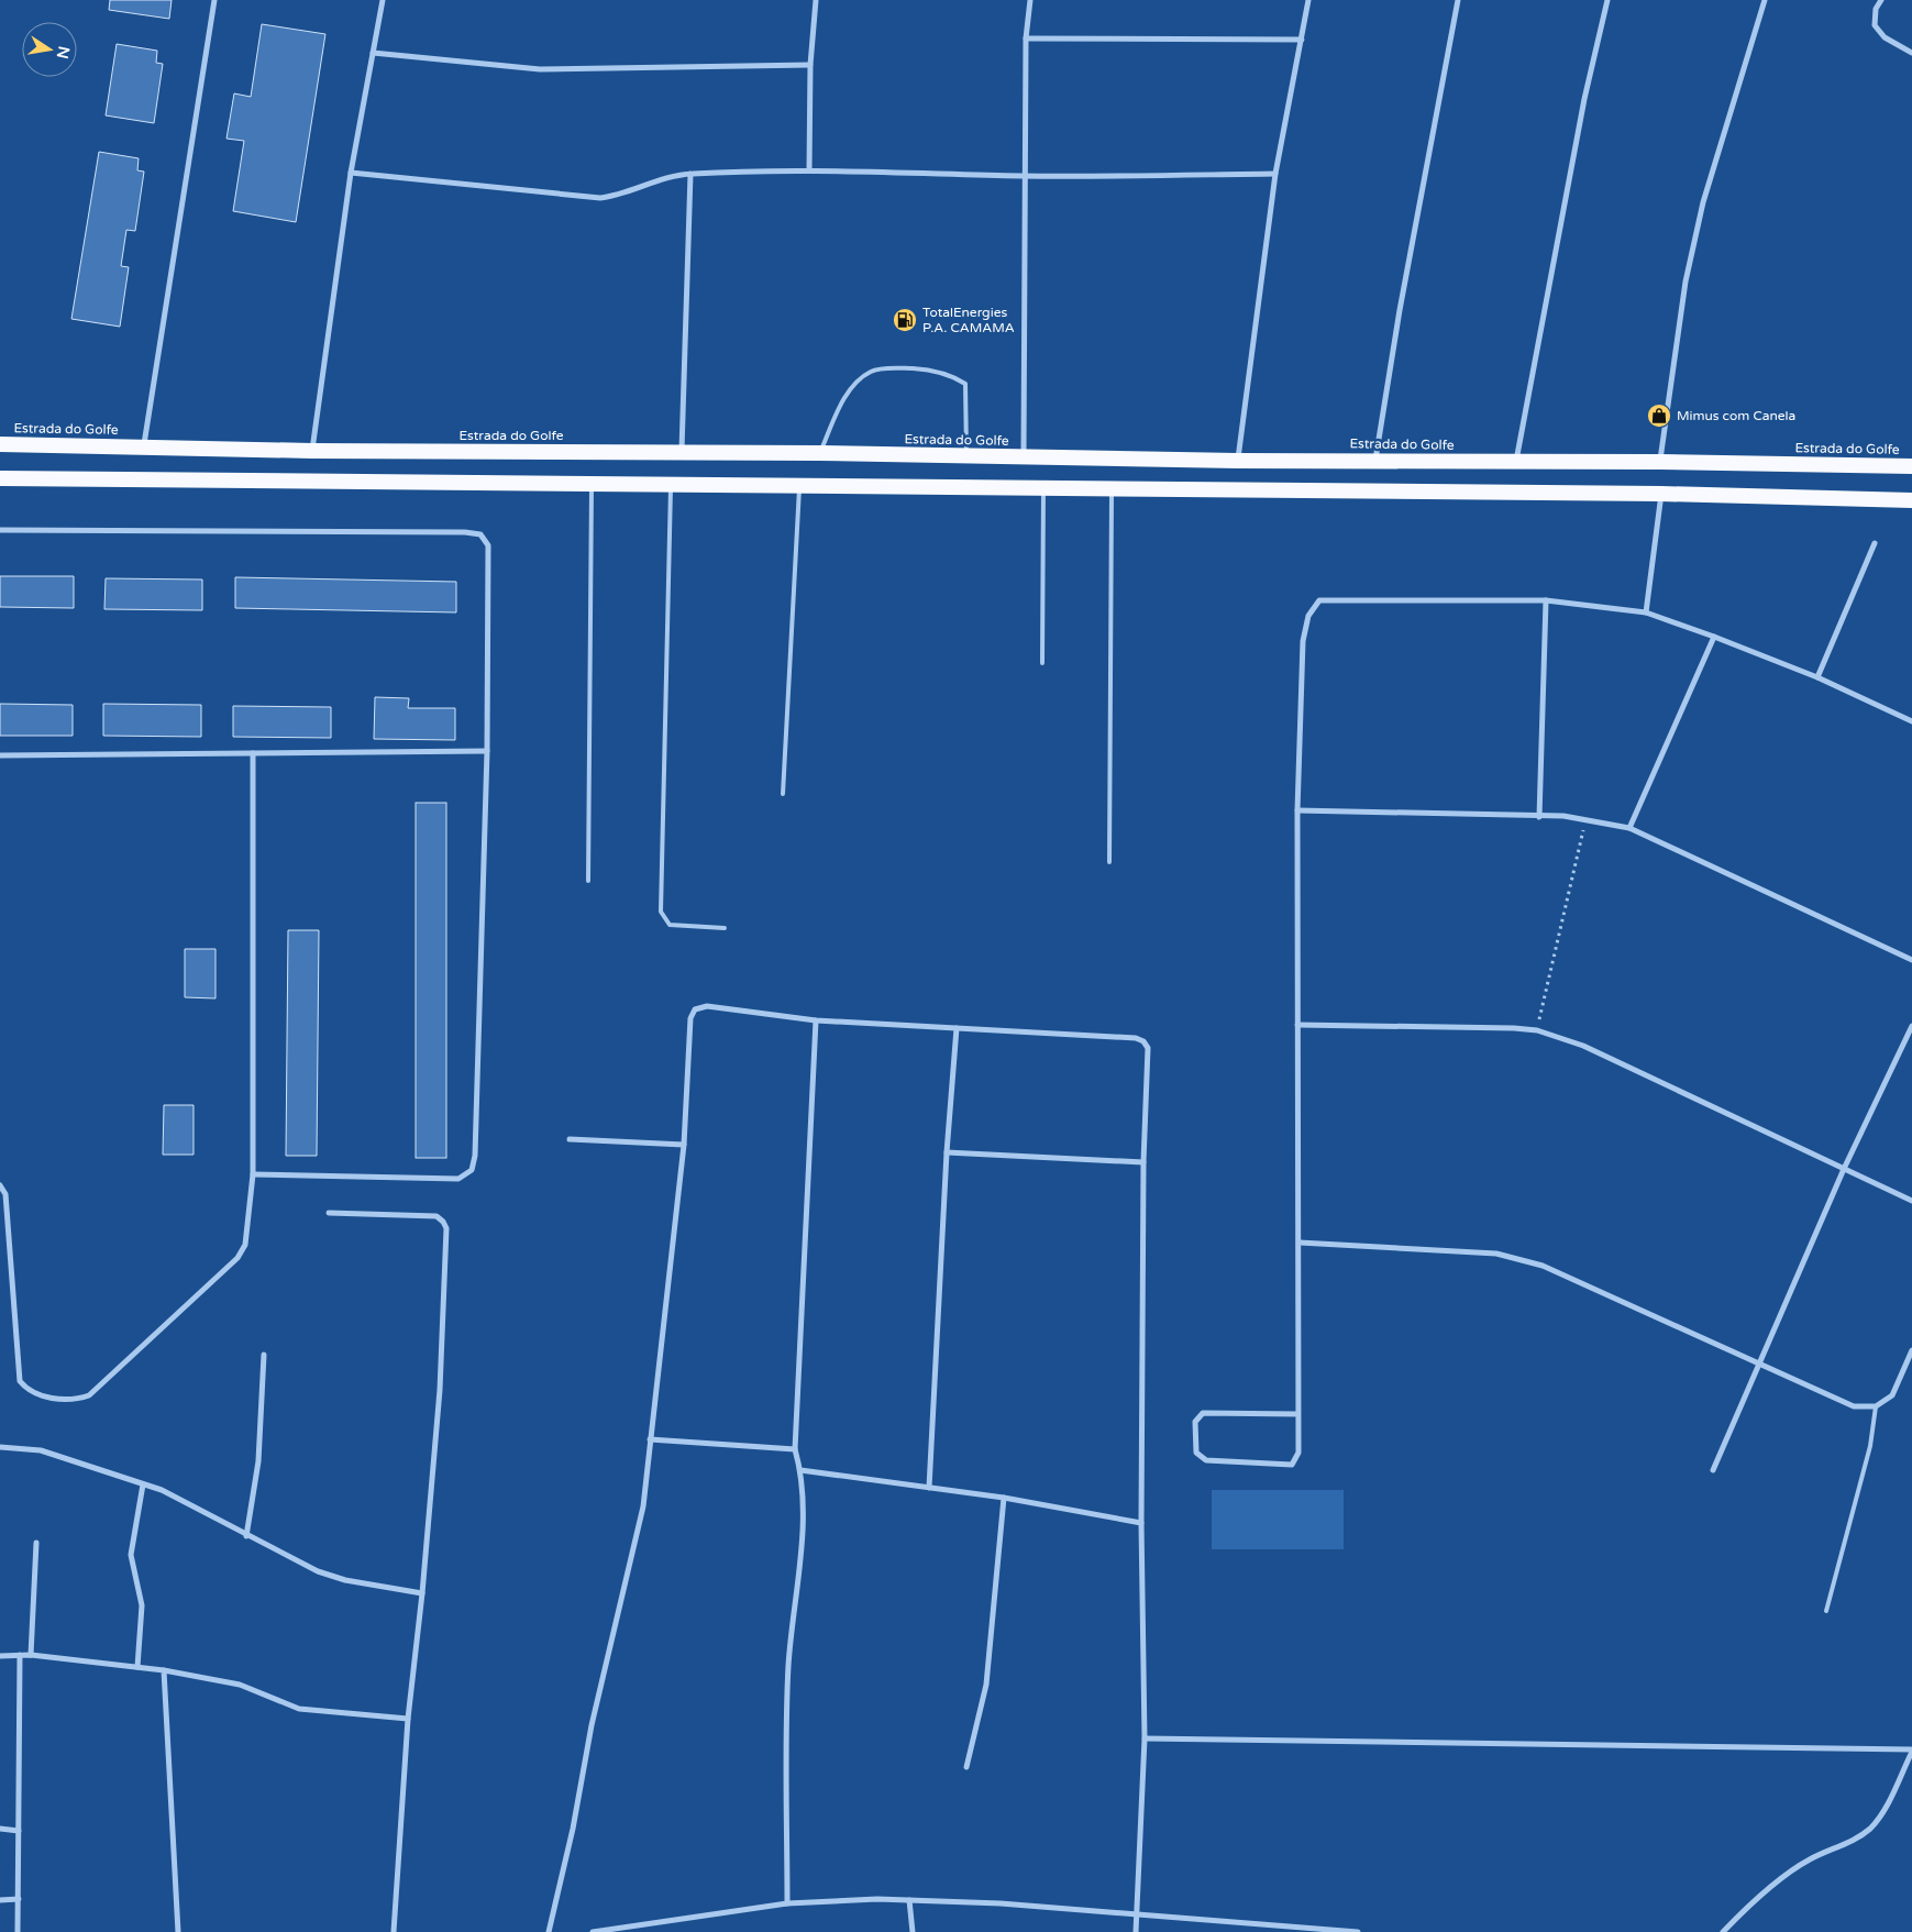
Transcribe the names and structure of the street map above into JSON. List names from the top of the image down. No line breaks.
{"streets":{"highway":["Estrada do Golfe"]},"places":{"fuel station":["TotalEnergies P.A. CAMAMA"],"shop":["Mimus com Canela"]},"north":"right"}
